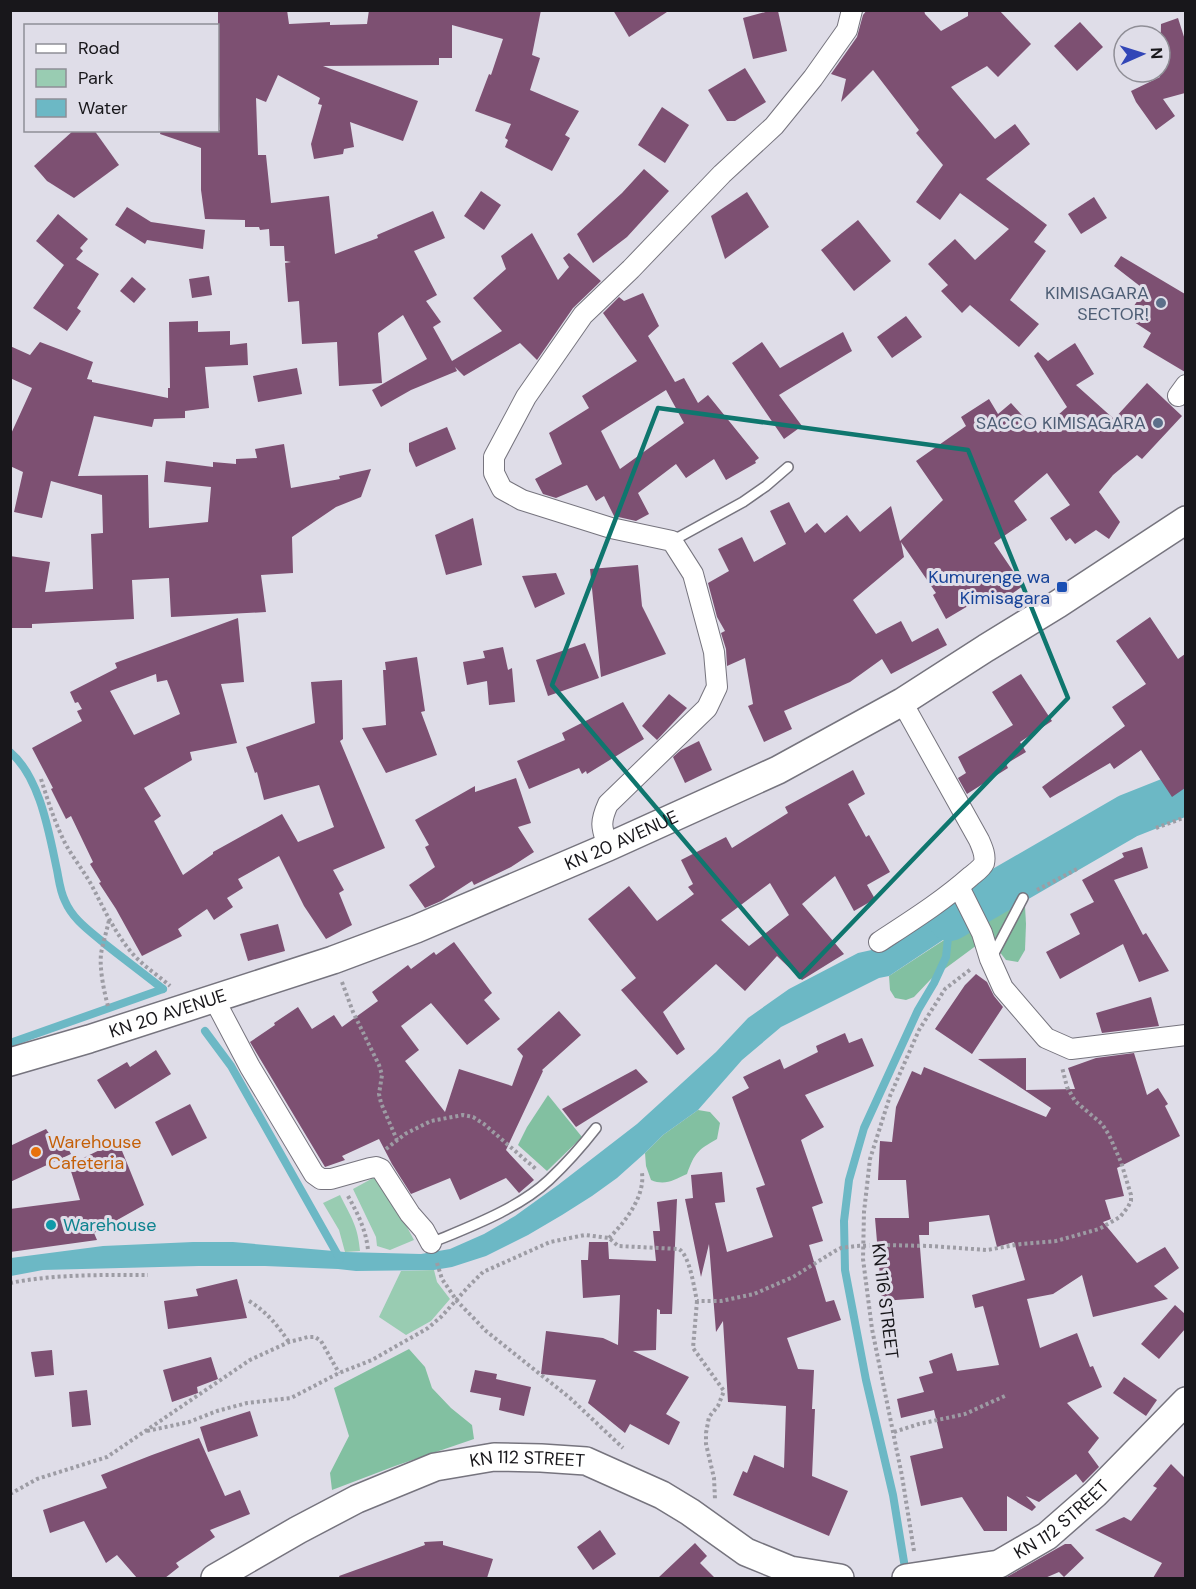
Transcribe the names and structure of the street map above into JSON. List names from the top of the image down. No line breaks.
{"streets":{"main road":["KN 20 AVENUE","KN 112 STREET"],"path":["KN 116 STREET"]},"crossings":[["KN 116 STREET","KN 112 STREET"]],"places":{"other":["KIMISAGARA SECTOR!","SACCO KIMISAGARA","Warehouse Cafeteria","Warehouse"],"transit":["Kumurenge wa Kimisagara"]},"legend":["Road","Park","Water"],"north":"right"}
